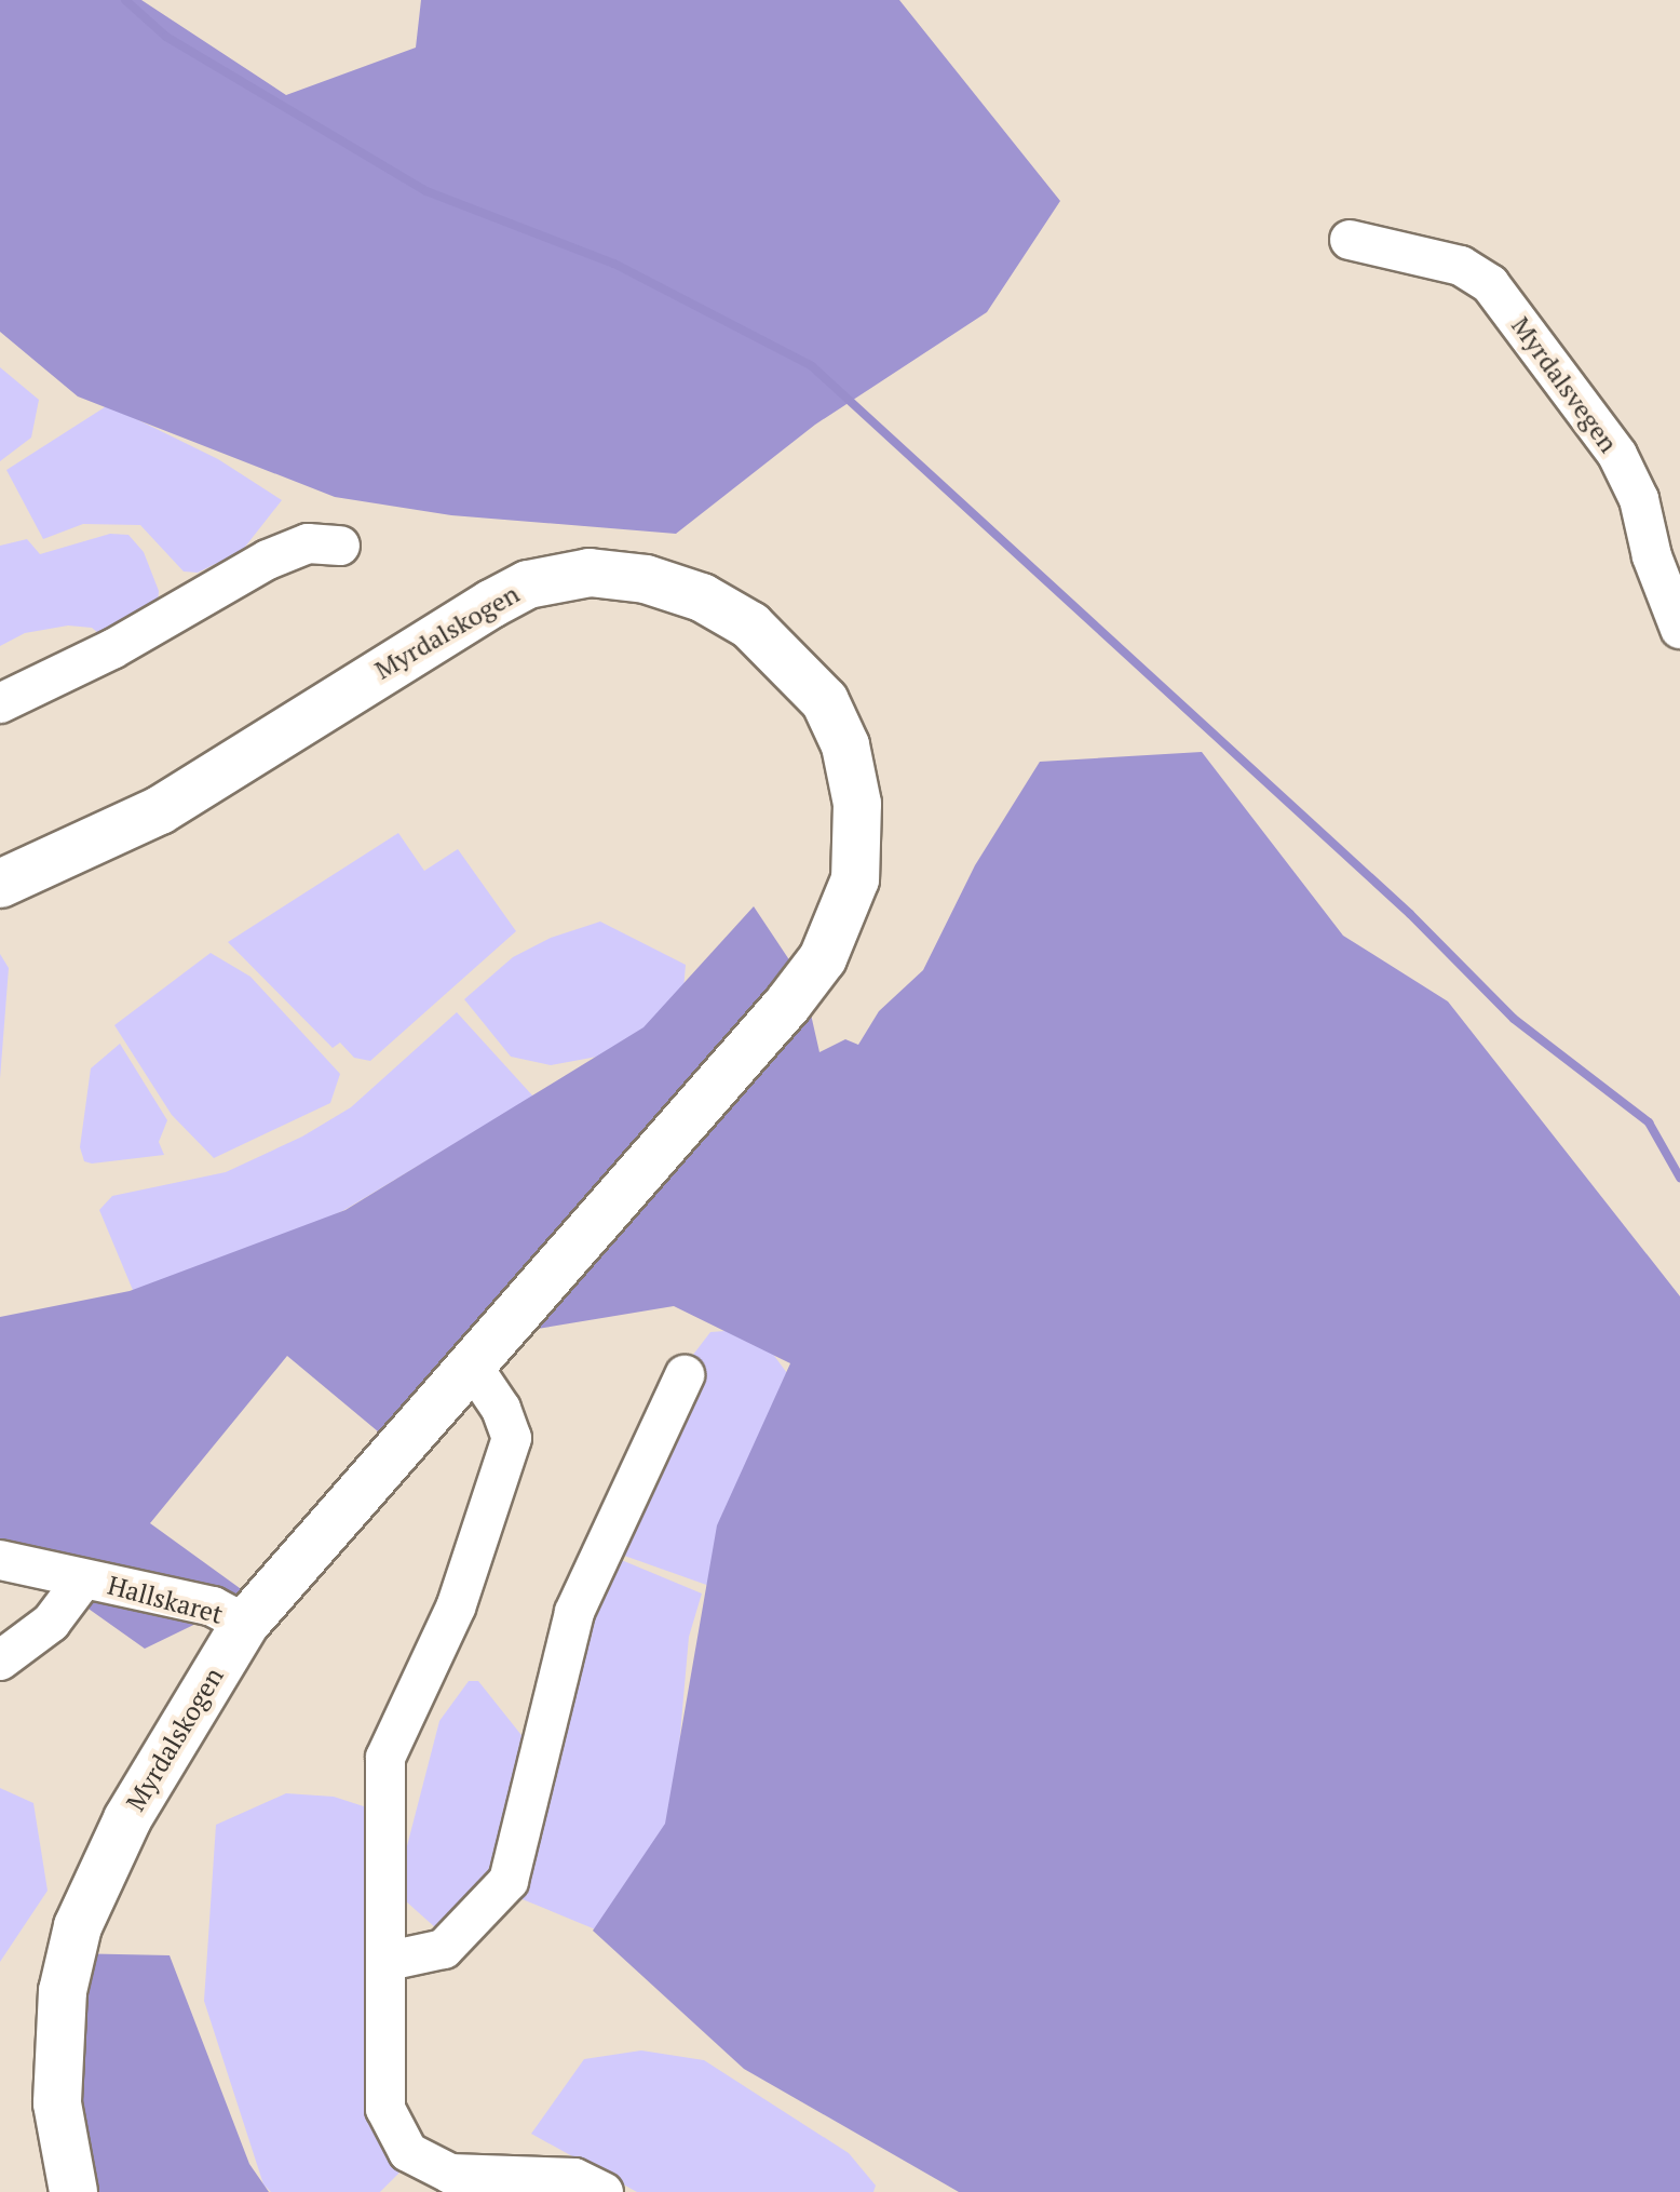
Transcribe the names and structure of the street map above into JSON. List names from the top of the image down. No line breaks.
{"streets":{"main road":["Myrdalskogen"],"street":["Myrdalsvegen","Hallskaret"]},"crossings":[["Myrdalskogen","Hallskaret"]]}
